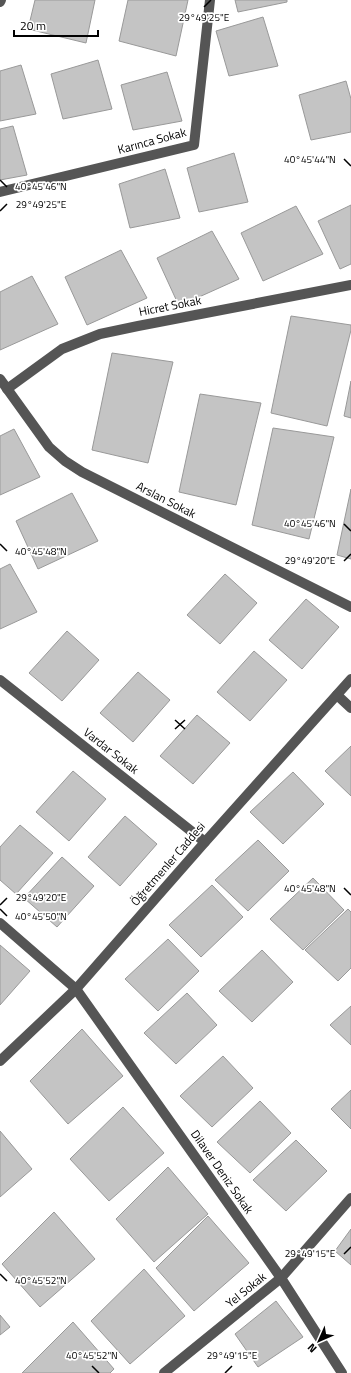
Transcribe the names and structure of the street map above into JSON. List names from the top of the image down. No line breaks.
{"streets":{"street":["Karınca Sokak","Hicret Sokak","Arslan Sokak","Vardar Sokak","Öğretmenler Caddesi","Dilaver Deniz Sokak","Yel Sokak"]},"crossings":[["Hicret Sokak","Arslan Sokak"],["Vardar Sokak","Öğretmenler Caddesi"],["Öğretmenler Caddesi","Dilaver Deniz Sokak"],["Dilaver Deniz Sokak","Yel Sokak"]],"scale_bar":"20 m","north":"bottom left","coordinates":["29°49'25\"E","40°45'44\"N","40°45'46\"N","40°45'48\"N","29°49'20\"E","40°45'50\"N","29°49'15\"E","40°45'52\"N"]}
